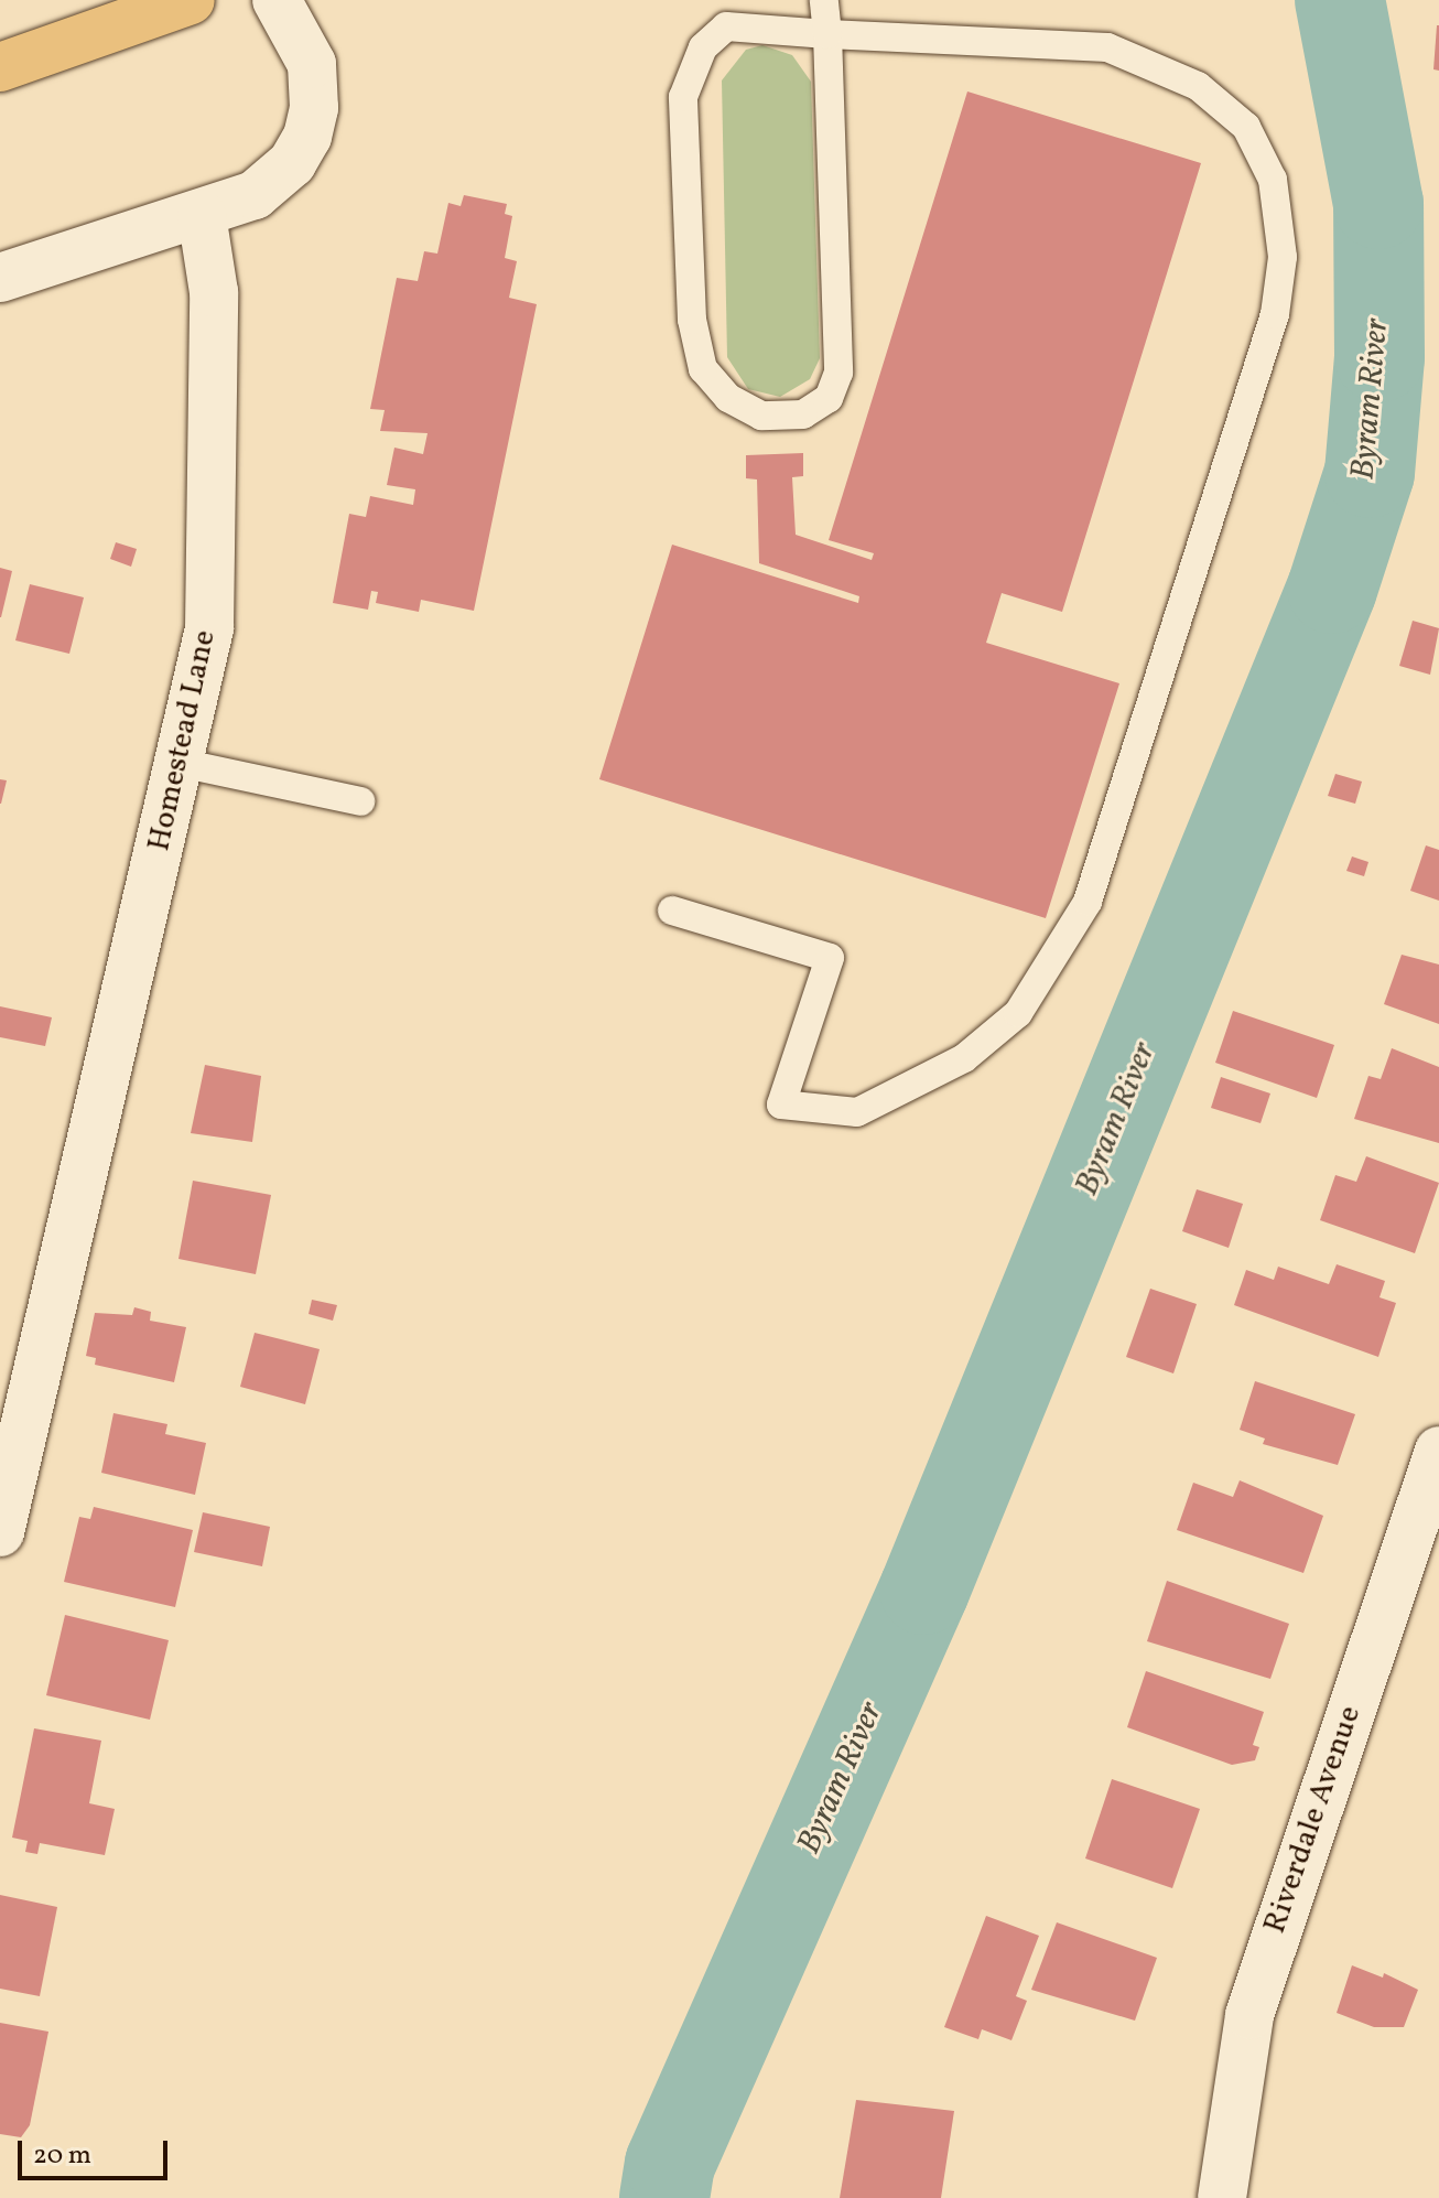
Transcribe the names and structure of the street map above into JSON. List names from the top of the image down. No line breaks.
{"streets":{"street":["Homestead Lane","Riverdale Avenue"]},"water":["Byram River"],"scale_bar":"20 m"}
